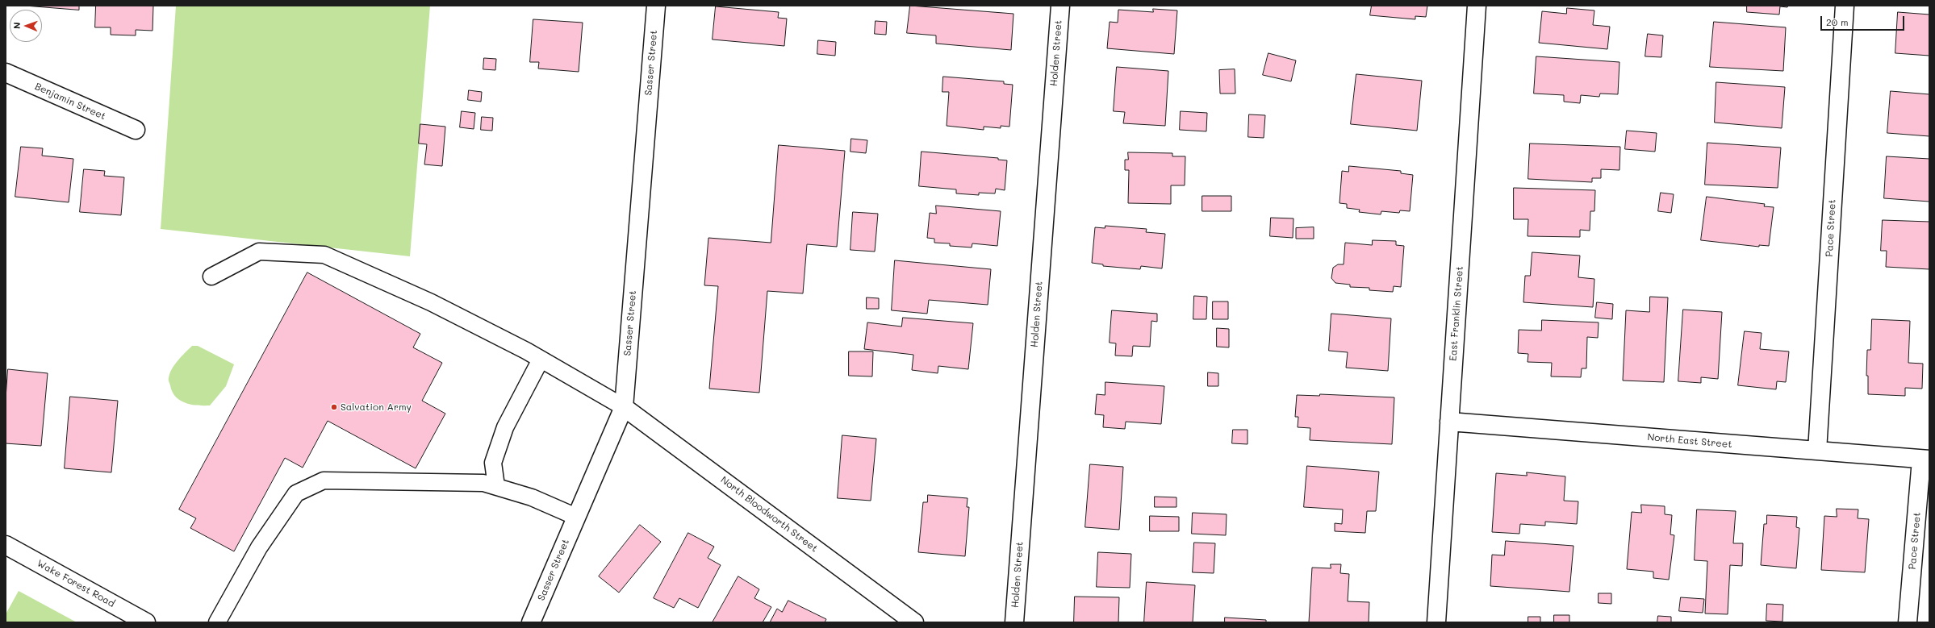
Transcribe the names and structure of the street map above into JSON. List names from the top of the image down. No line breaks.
{"streets":{"street":["Holden Street","Sasser Street","Benjamin Street","Pace Street","East Franklin Street","North East Street","North Bloodworth Street","Wake Forest Road"]},"crossings":[["Sasser Street","North Bloodworth Street"],["Pace Street","North East Street"],["East Franklin Street","North East Street"]],"places":["Salvation Army"],"scale_bar":"20 m","north":"left"}
